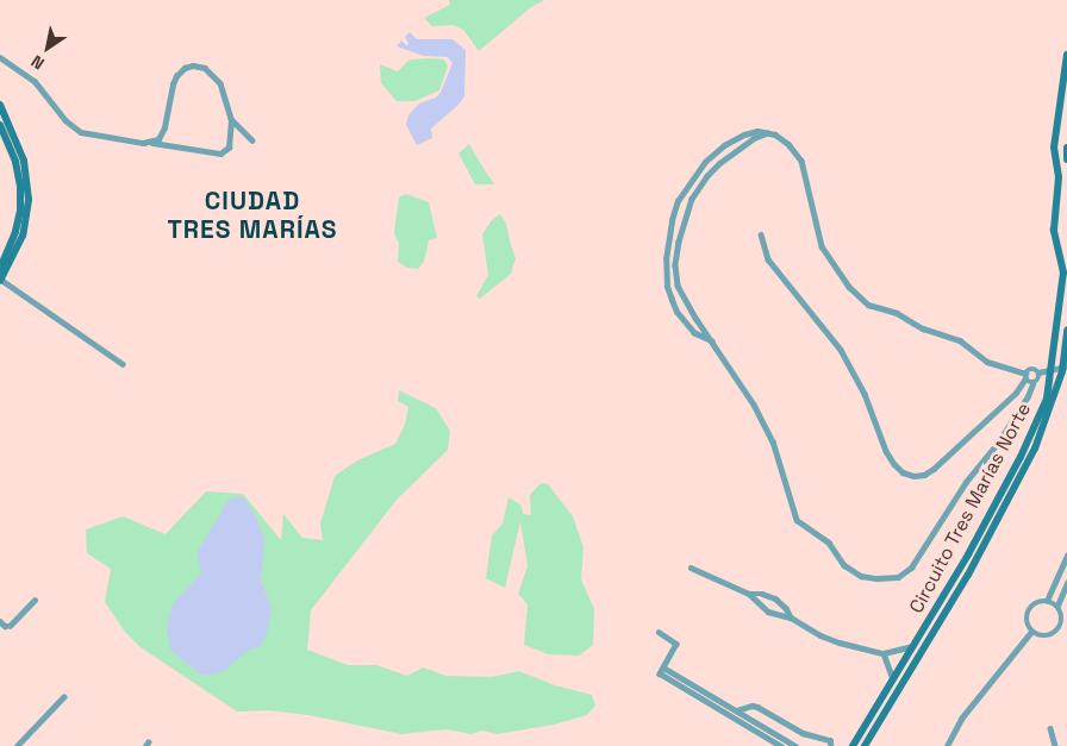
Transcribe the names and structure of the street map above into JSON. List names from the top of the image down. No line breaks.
{"streets":{"street":["Circuito Tres Marías Norte"]},"districts":["CIUDAD TRES MARÍAS"],"north":"bottom left"}
